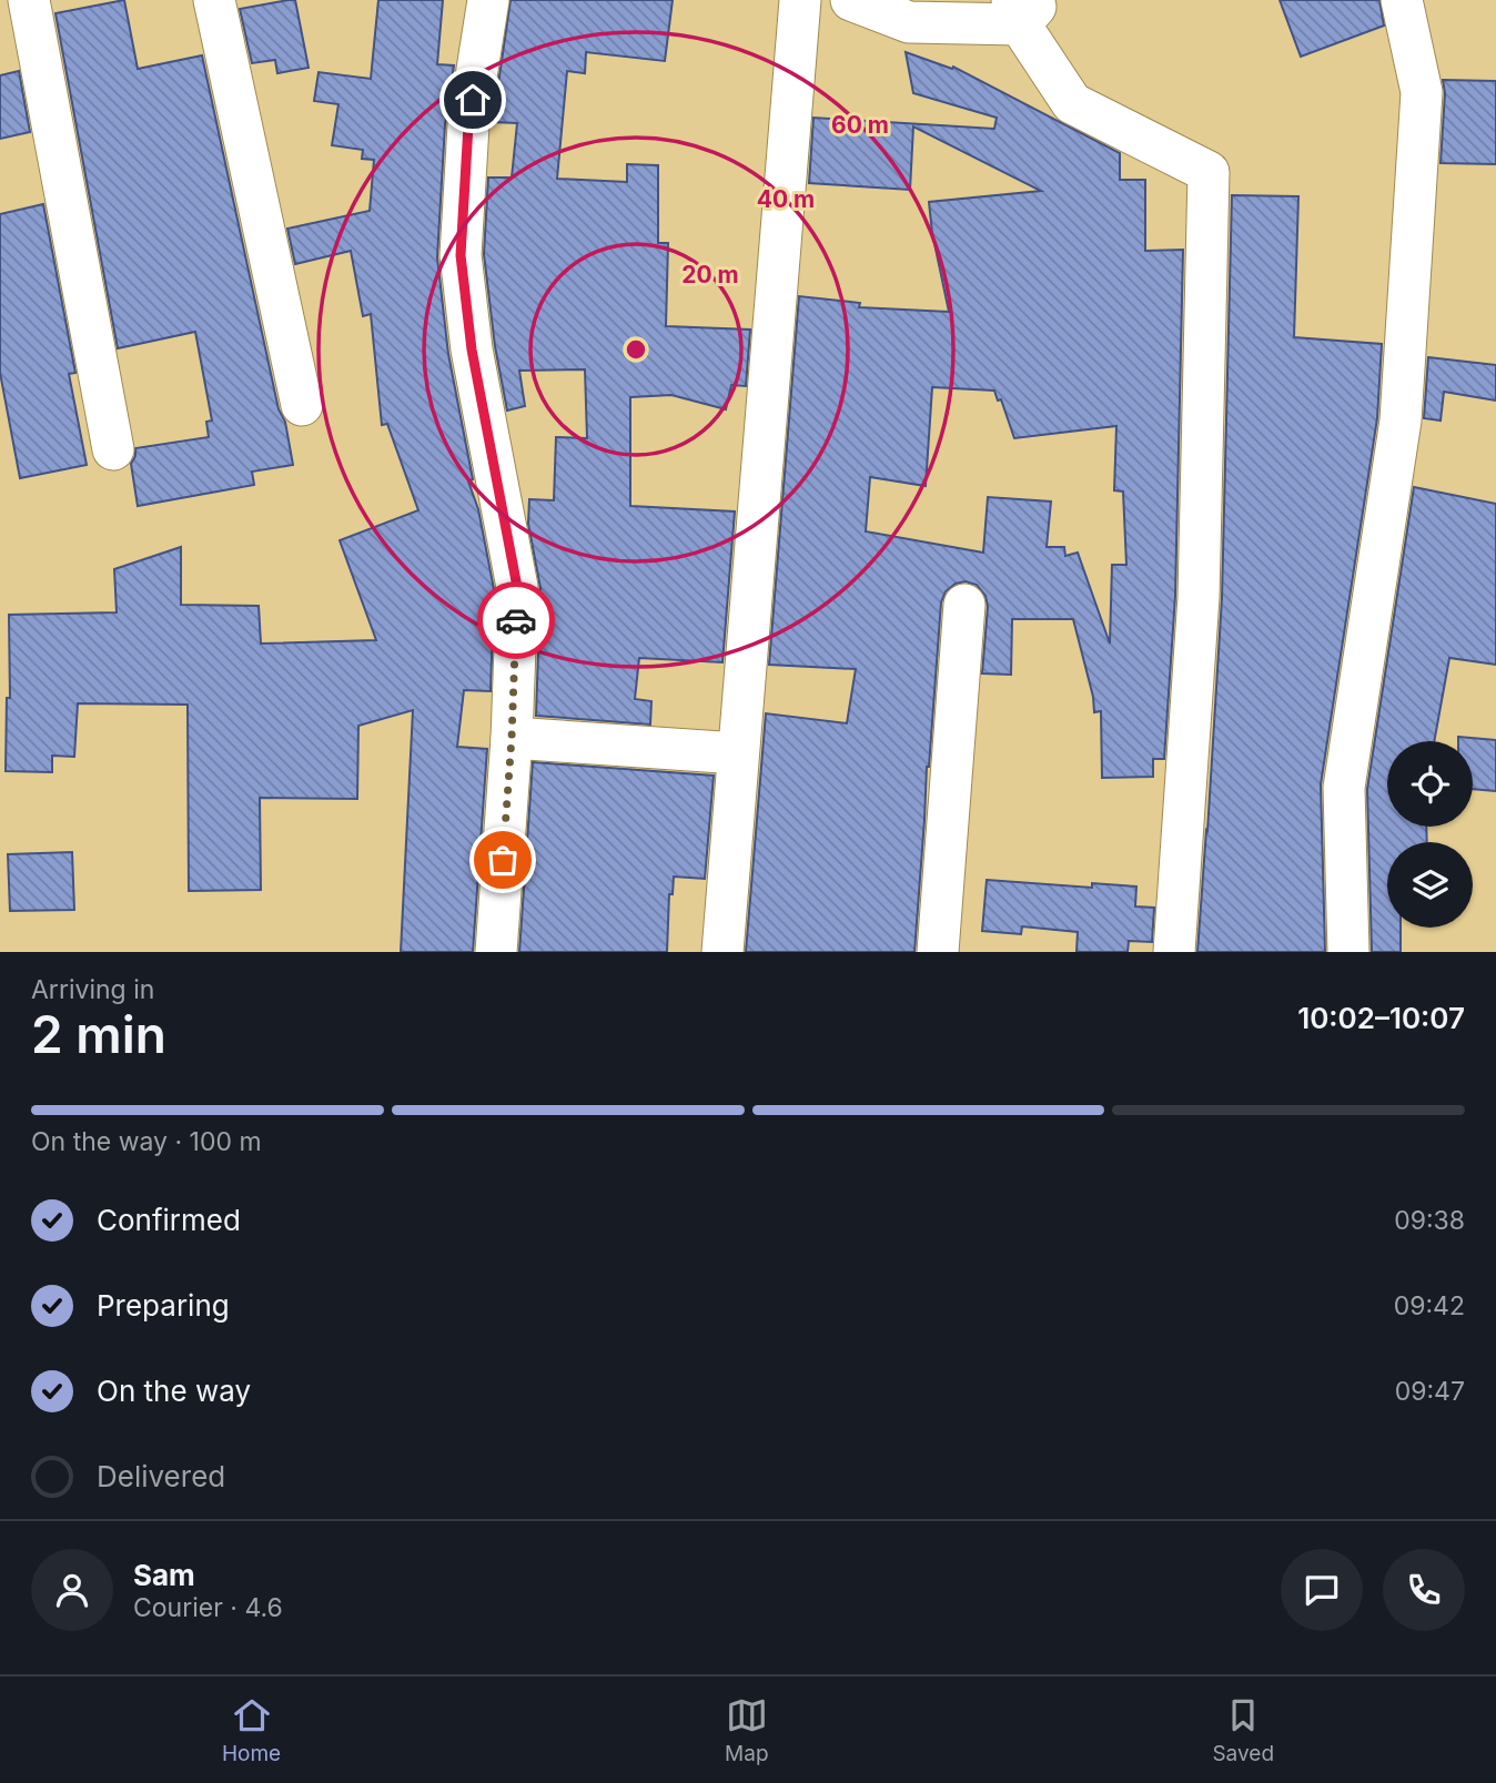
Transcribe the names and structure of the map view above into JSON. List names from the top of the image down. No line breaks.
{"page":{"heading":["2 min","Arriving in","10:02–10:07"],"panel":["Sam","Courier · 4.6"],"bar":"On the way · 100 m","list":[["Confirmed","09:38"],["Preparing","09:42"],["On the way","09:47"],"Delivered"],"tabs":["Home","Map","Saved"]},"rings":["60 m","40 m","20 m"]}
